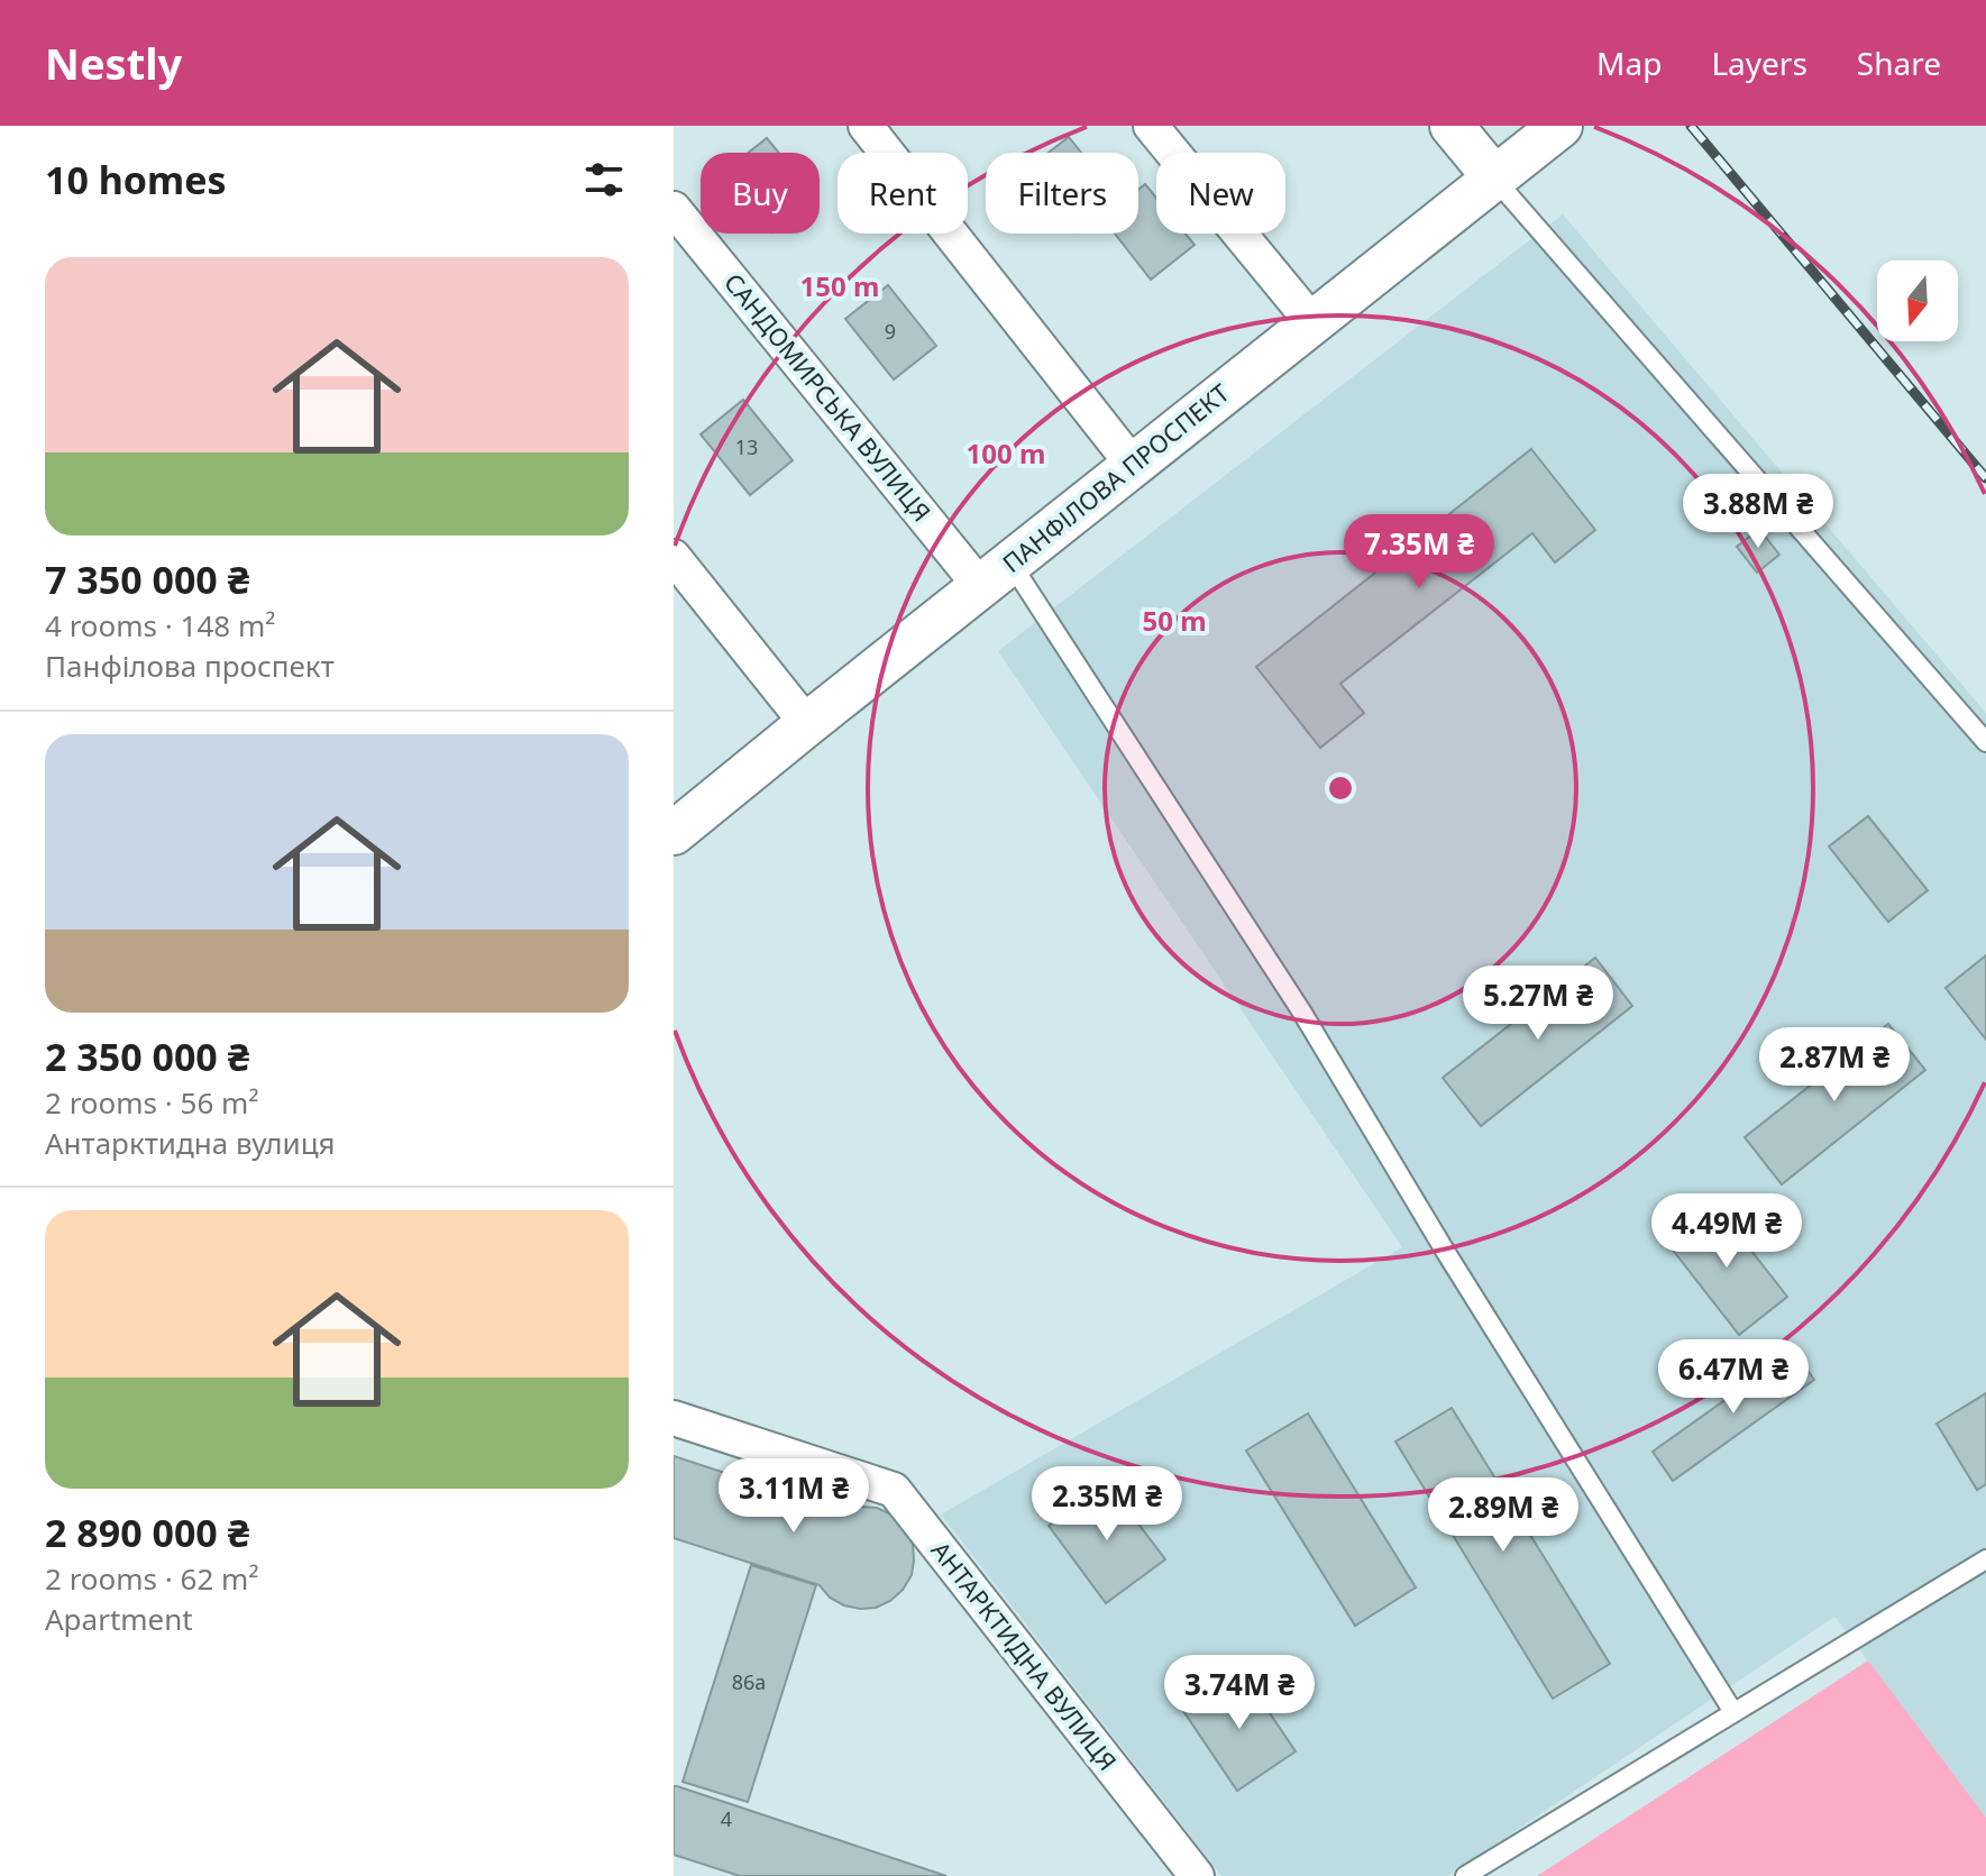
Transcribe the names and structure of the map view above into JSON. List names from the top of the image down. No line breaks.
{"streets":{"street":["САНДОМИРСЬКА ВУЛИЦЯ","ПАНФІЛОВА ПРОСПЕКТ","АНТАРКТИДНА ВУЛИЦЯ"]},"crossings":[["САНДОМИРСЬКА ВУЛИЦЯ","ПАНФІЛОВА ПРОСПЕКТ"]],"house_numbers":["9","13","86а","4"],"north":"bottom","page":{"header":"Nestly","nav":["Map","Layers","Share"],"heading":"10 homes","chip":["Buy","Rent","Filters","New"],"list":[{"name":"7 350 000 ₴","note":"4 rooms · 148 m² · Панфілова проспект"},{"name":"2 350 000 ₴","note":"2 rooms · 56 m² · Антарктидна вулиця"},{"name":"2 890 000 ₴","note":"2 rooms · 62 m² · Apartment"}],"price":["3.88M ₴","7.35M ₴","5.27M ₴","2.87M ₴","4.49M ₴","6.47M ₴","3.11M ₴","2.35M ₴","2.89M ₴","3.74M ₴"]},"rings":["150 m","100 m","50 m"]}
